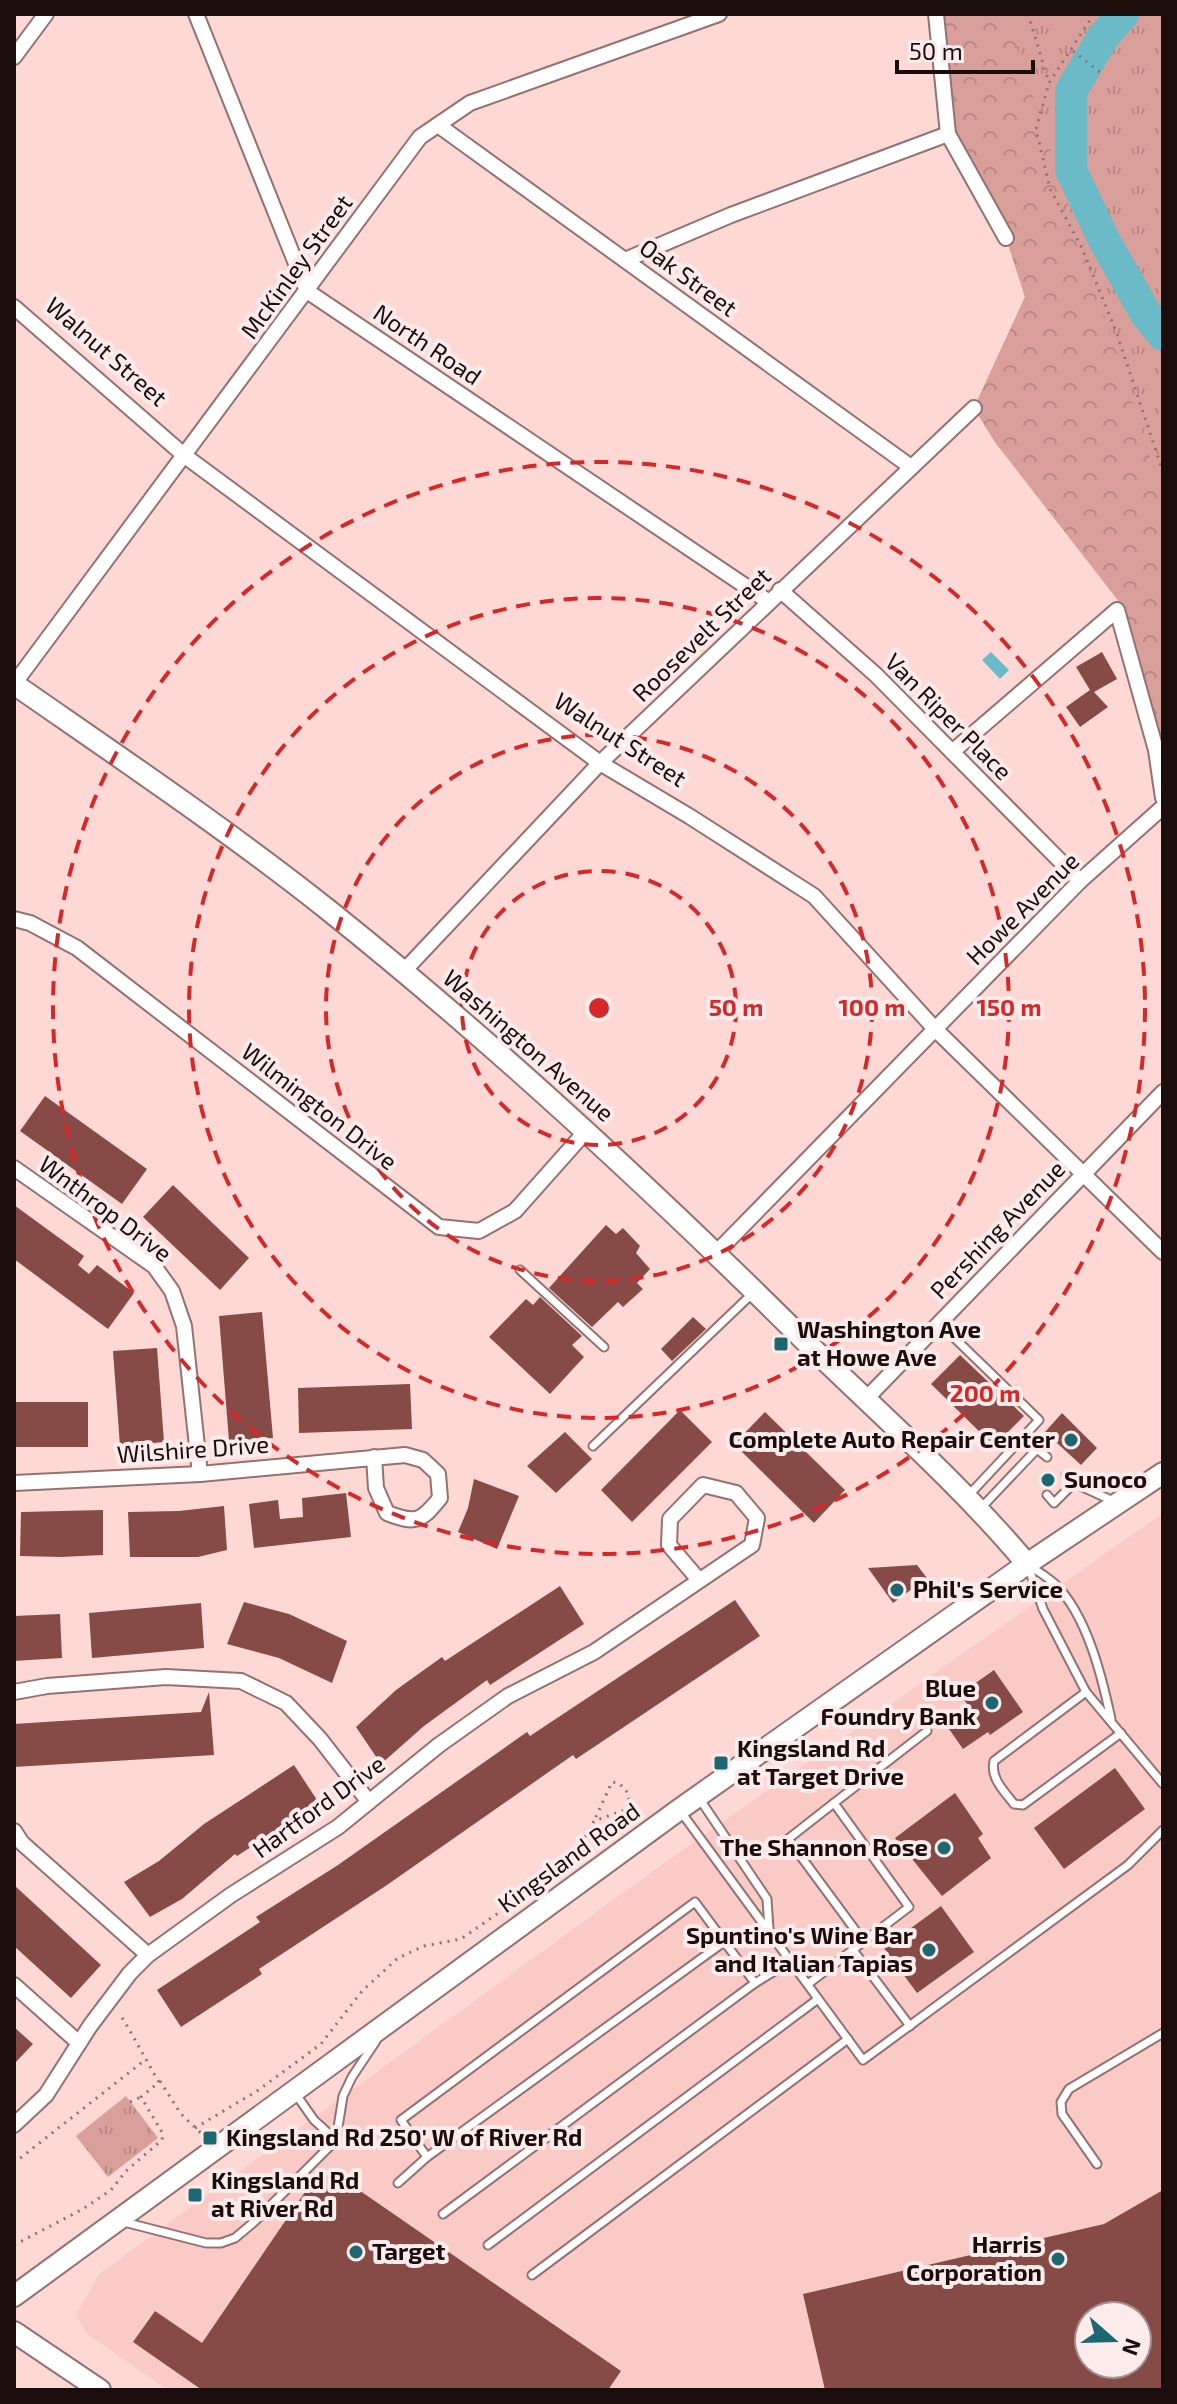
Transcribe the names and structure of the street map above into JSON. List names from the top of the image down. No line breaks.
{"streets":{"main road":["Washington Avenue","Kingsland Road"],"street":["McKinley Street","Oak Street","North Road","Walnut Street","Roosevelt Street","Van Riper Place","Howe Avenue","Wilmington Drive","Wnthrop Drive","Pershing Avenue","Wilshire Drive","Hartford Drive"]},"crossings":[["McKinley Street","Oak Street"],["McKinley Street","North Road"],["McKinley Street","Walnut Street"],["McKinley Street","Washington Avenue"],["Oak Street","Roosevelt Street"],["North Road","Roosevelt Street"],["Walnut Street","Roosevelt Street"],["Walnut Street","Howe Avenue"],["Walnut Street","Pershing Avenue"],["Roosevelt Street","Van Riper Place"],["Roosevelt Street","Washington Avenue"],["Van Riper Place","Howe Avenue"],["Howe Avenue","Washington Avenue"],["Washington Avenue","Wilmington Drive"],["Washington Avenue","Pershing Avenue"],["Wnthrop Drive","Wilshire Drive"]],"places":{"transit":["Washington Ave at Howe Ave","Kingsland Rd at Target Drive","Kingsland Rd 250' W of River Rd","Kingsland Rd at River Rd"],"other":["Complete Auto Repair Center","Sunoco","Phil's Service","Blue Foundry Bank","The Shannon Rose","Spuntino's Wine Bar and Italian Tapias","Target","Harris Corporation"]},"scale_bar":"50 m","north":"right","rings":["50 m","100 m","150 m","200 m"]}
